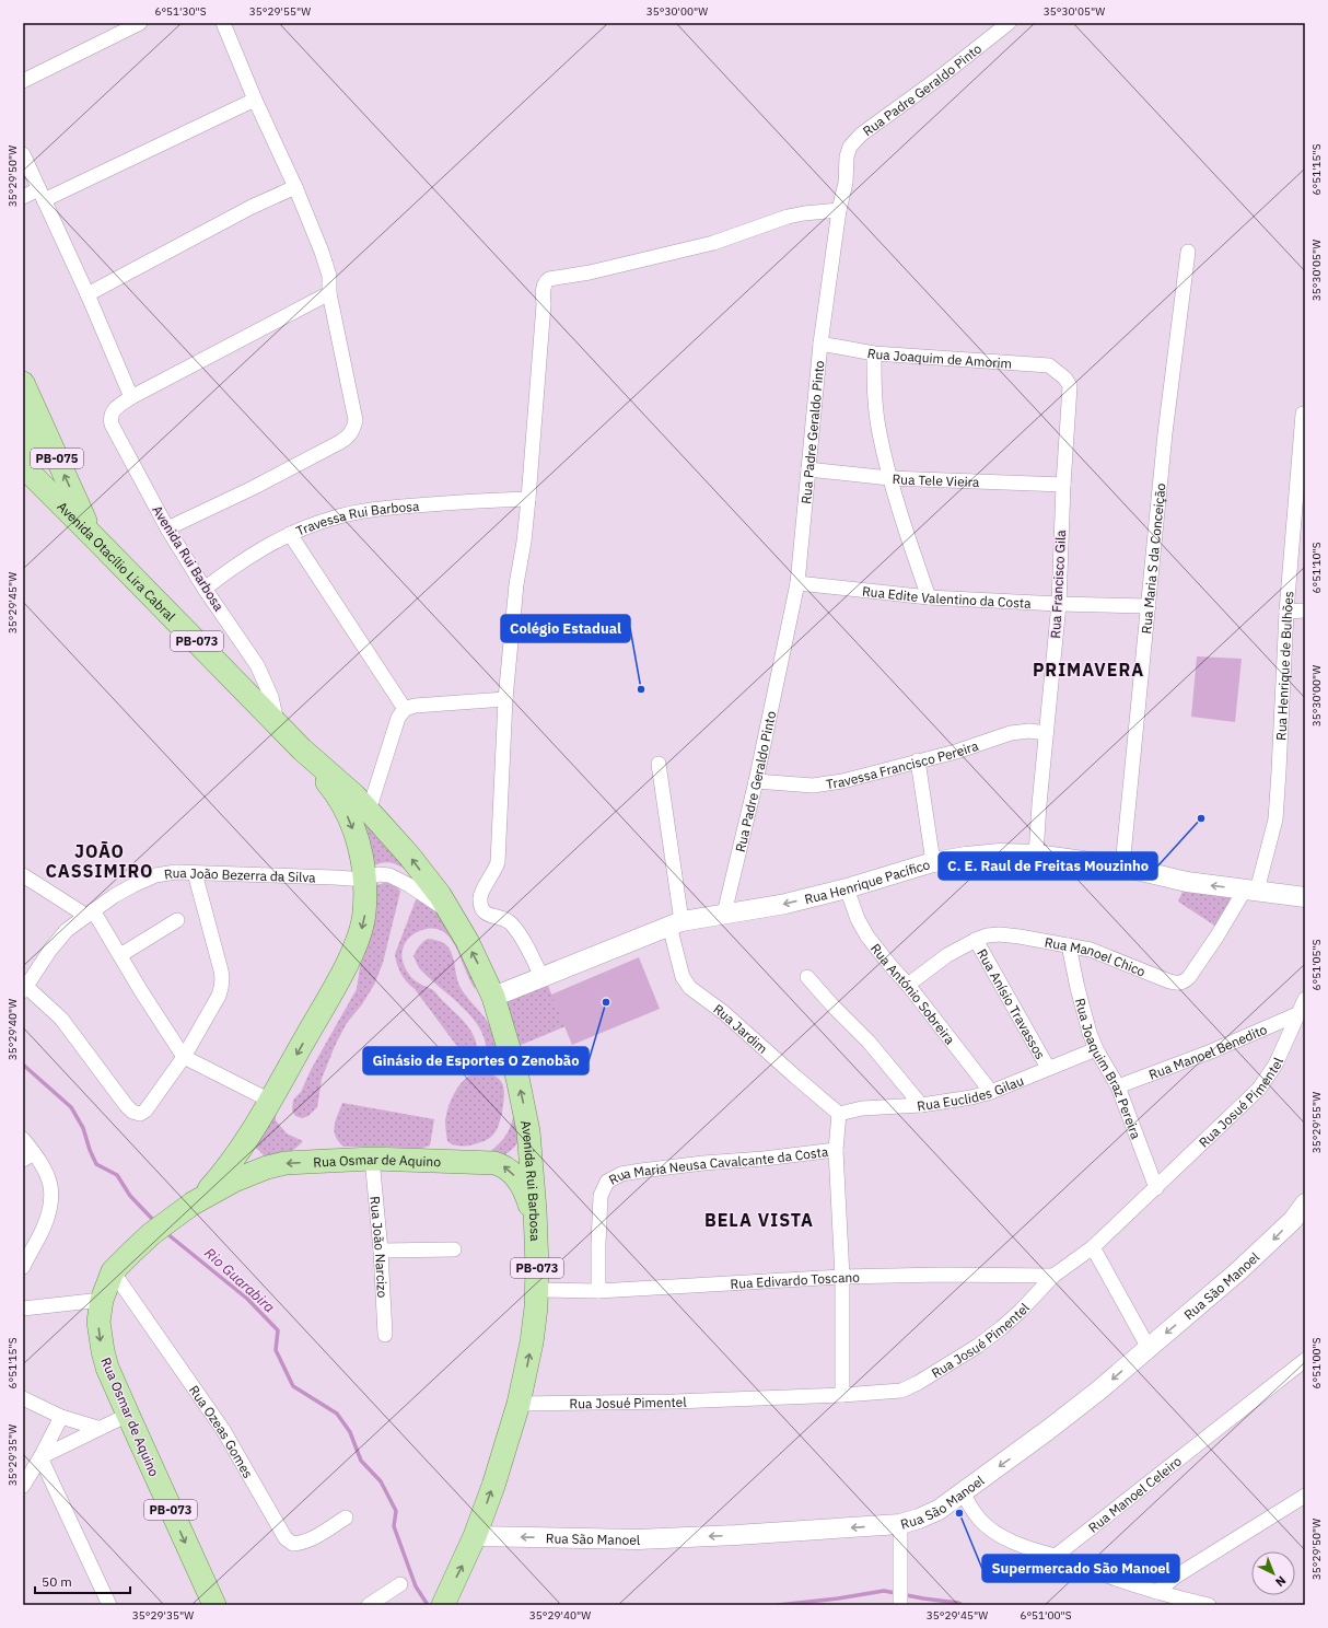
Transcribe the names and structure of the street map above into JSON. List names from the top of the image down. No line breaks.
{"streets":{"main road":["PB-075","Avenida Rui Barbosa","Avenida Otacílio Lira Cabral","PB-073","Rua Henrique Pacífico","Rua Osmar de Aquino","Rua São Manoel"],"street":["Rua Padre Geraldo Pinto","Rua Joaquim de Amorim","Rua Tele Vieira","Travessa Rui Barbosa","Rua Maria S da Conceição","Rua Francisco Gila","Rua Edite Valentino da Costa","Rua Henrique de Bulhões","Travessa Francisco Pereira","Rua João Bezerra da Silva","Rua Manoel Chico","Rua António Sobreira","Rua Anísio Travassos","Rua Jardim","Rua Manoel Benedito","Rua Joaquim Braz Pereira","Rua Euclides Gilau","Rua Josué Pimentel","Rua Maria Neusa Cavalcante da Costa","Rua João Narcizo","Rua Edivardo Toscano","Rua Ozeas Gomes","Rua Manoel Celeiro"]},"crossings":[["Rua Padre Geraldo Pinto","Rua Joaquim de Amorim"],["Rua Padre Geraldo Pinto","Rua Tele Vieira"],["Rua Padre Geraldo Pinto","Rua Edite Valentino da Costa"],["Rua Padre Geraldo Pinto","Travessa Francisco Pereira"],["Rua Padre Geraldo Pinto","Rua Henrique Pacífico"],["Rua Joaquim de Amorim","Rua Francisco Gila"],["PB-075","Avenida Otacílio Lira Cabral"],["Rua Tele Vieira","Rua Francisco Gila"],["Travessa Rui Barbosa","Avenida Rui Barbosa"],["Avenida Rui Barbosa","Avenida Otacílio Lira Cabral"],["Avenida Rui Barbosa","Rua João Bezerra da Silva"],["Avenida Rui Barbosa","Rua Henrique Pacífico"],["Avenida Rui Barbosa","Rua Josué Pimentel"],["Avenida Rui Barbosa","Rua Osmar de Aquino"],["Avenida Rui Barbosa","Rua Edivardo Toscano"],["Avenida Rui Barbosa","Rua São Manoel"],["Rua Maria S da Conceição","Rua Edite Valentino da Costa"],["Rua Maria S da Conceição","Rua Henrique Pacífico"],["Avenida Otacílio Lira Cabral","Rua João Bezerra da Silva"],["Avenida Otacílio Lira Cabral","Rua Osmar de Aquino"],["Rua Francisco Gila","Rua Edite Valentino da Costa"],["Rua Francisco Gila","Travessa Francisco Pereira"],["Rua Francisco Gila","Rua Henrique Pacífico"],["Rua Henrique de Bulhões","Rua Henrique Pacífico"],["Rua Henrique de Bulhões","Rua Manoel Chico"],["Rua João Bezerra da Silva","Rua Osmar de Aquino"],["Rua Henrique Pacífico","Rua Manoel Chico"],["Rua Henrique Pacífico","Rua António Sobreira"],["Rua Henrique Pacífico","Rua Jardim"],["Rua Manoel Chico","Rua António Sobreira"],["Rua Manoel Chico","Rua Anísio Travassos"],["Rua Manoel Chico","Rua Joaquim Braz Pereira"],["Rua António Sobreira","Rua Euclides Gilau"],["Rua Anísio Travassos","Rua Euclides Gilau"],["Rua Jardim","Rua Euclides Gilau"],["Rua Manoel Benedito","Rua Joaquim Braz Pereira"],["Rua Manoel Benedito","Rua Josué Pimentel"],["Rua Joaquim Braz Pereira","Rua Euclides Gilau"],["Rua Joaquim Braz Pereira","Rua Josué Pimentel"],["Rua Josué Pimentel","Rua Edivardo Toscano"],["Rua Osmar de Aquino","Rua João Narcizo"],["Rua Osmar de Aquino","Rua Ozeas Gomes"],["Rua Maria Neusa Cavalcante da Costa","Rua Edivardo Toscano"]],"one_way":["Rua São Manoel"],"districts":["PRIMAVERA","JOÃO CASSIMIRO","BELA VISTA"],"water":["Rio Guarabira"],"places":["Colégio Estadual","C. E. Raul de Freitas Mouzinho","Ginásio de Esportes O Zenobão","Supermercado São Manoel"],"scale_bar":"50 m","north":"bottom right","coordinates":["6°51'30\"S","35°29'55\"W","35°30'00\"W","35°30'05\"W","6°51'15\"S","35°29'50\"W","6°51'10\"S","35°29'45\"W","6°51'05\"S","35°29'40\"W","6°51'00\"S","35°29'35\"W"]}
